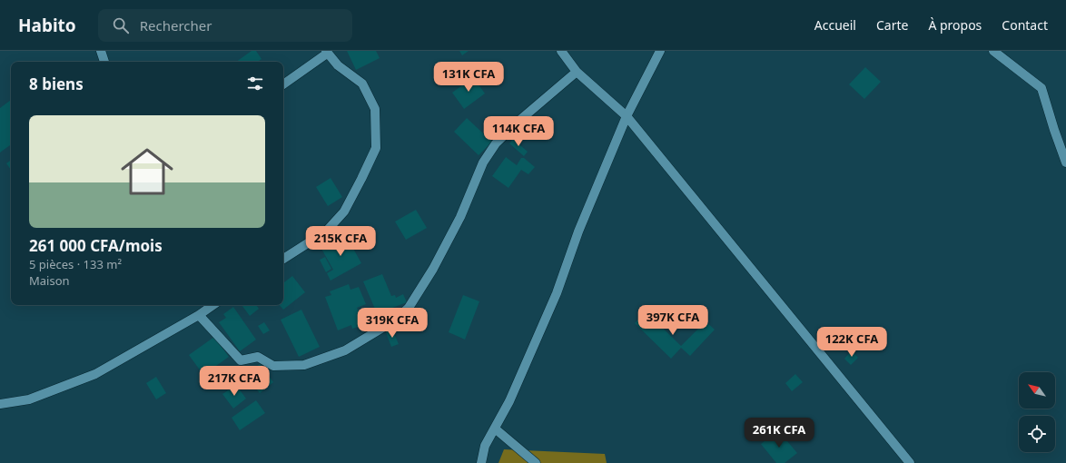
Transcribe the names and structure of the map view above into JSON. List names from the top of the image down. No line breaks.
{"north":"top left","page":{"header":"Habito","search":"Rechercher","nav":["Accueil","Carte","À propos","Contact"],"price":["131K CFA","114K CFA","215K CFA","397K CFA","319K CFA","122K CFA","217K CFA","261K CFA"],"heading":"8 biens","list":[{"name":"261 000 CFA/mois","note":"5 pièces · 133 m² · Maison"}]}}
